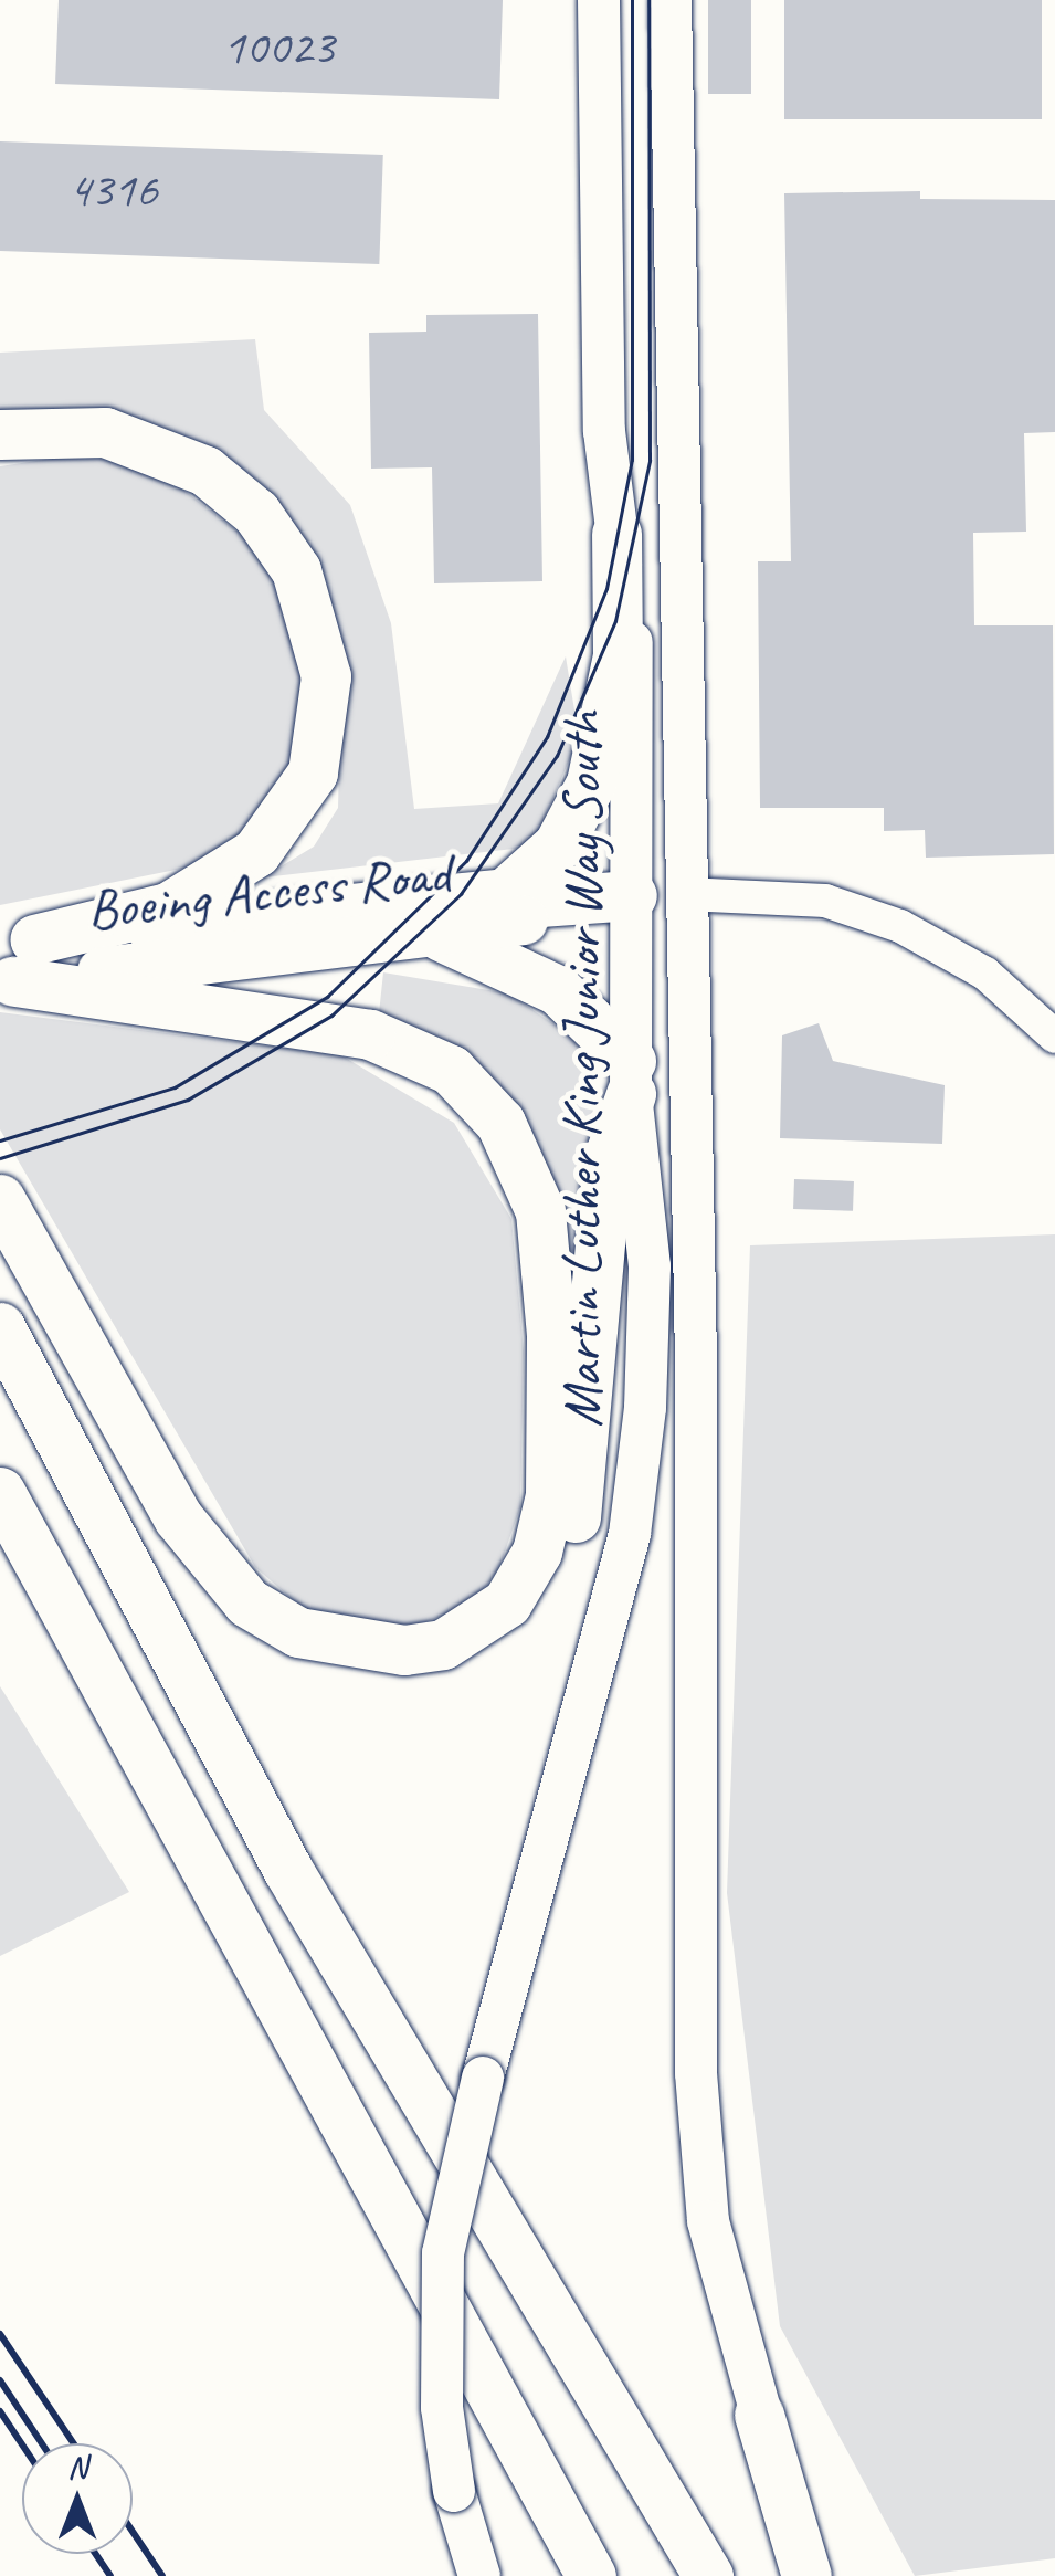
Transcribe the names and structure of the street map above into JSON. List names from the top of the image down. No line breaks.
{"streets":{"highway":["Boeing Access Road"],"main road":["Martin Luther King Junior Way South"]},"crossings":[["Boeing Access Road","Martin Luther King Junior Way South"]],"house_numbers":["10023","4316"],"north":"top"}
